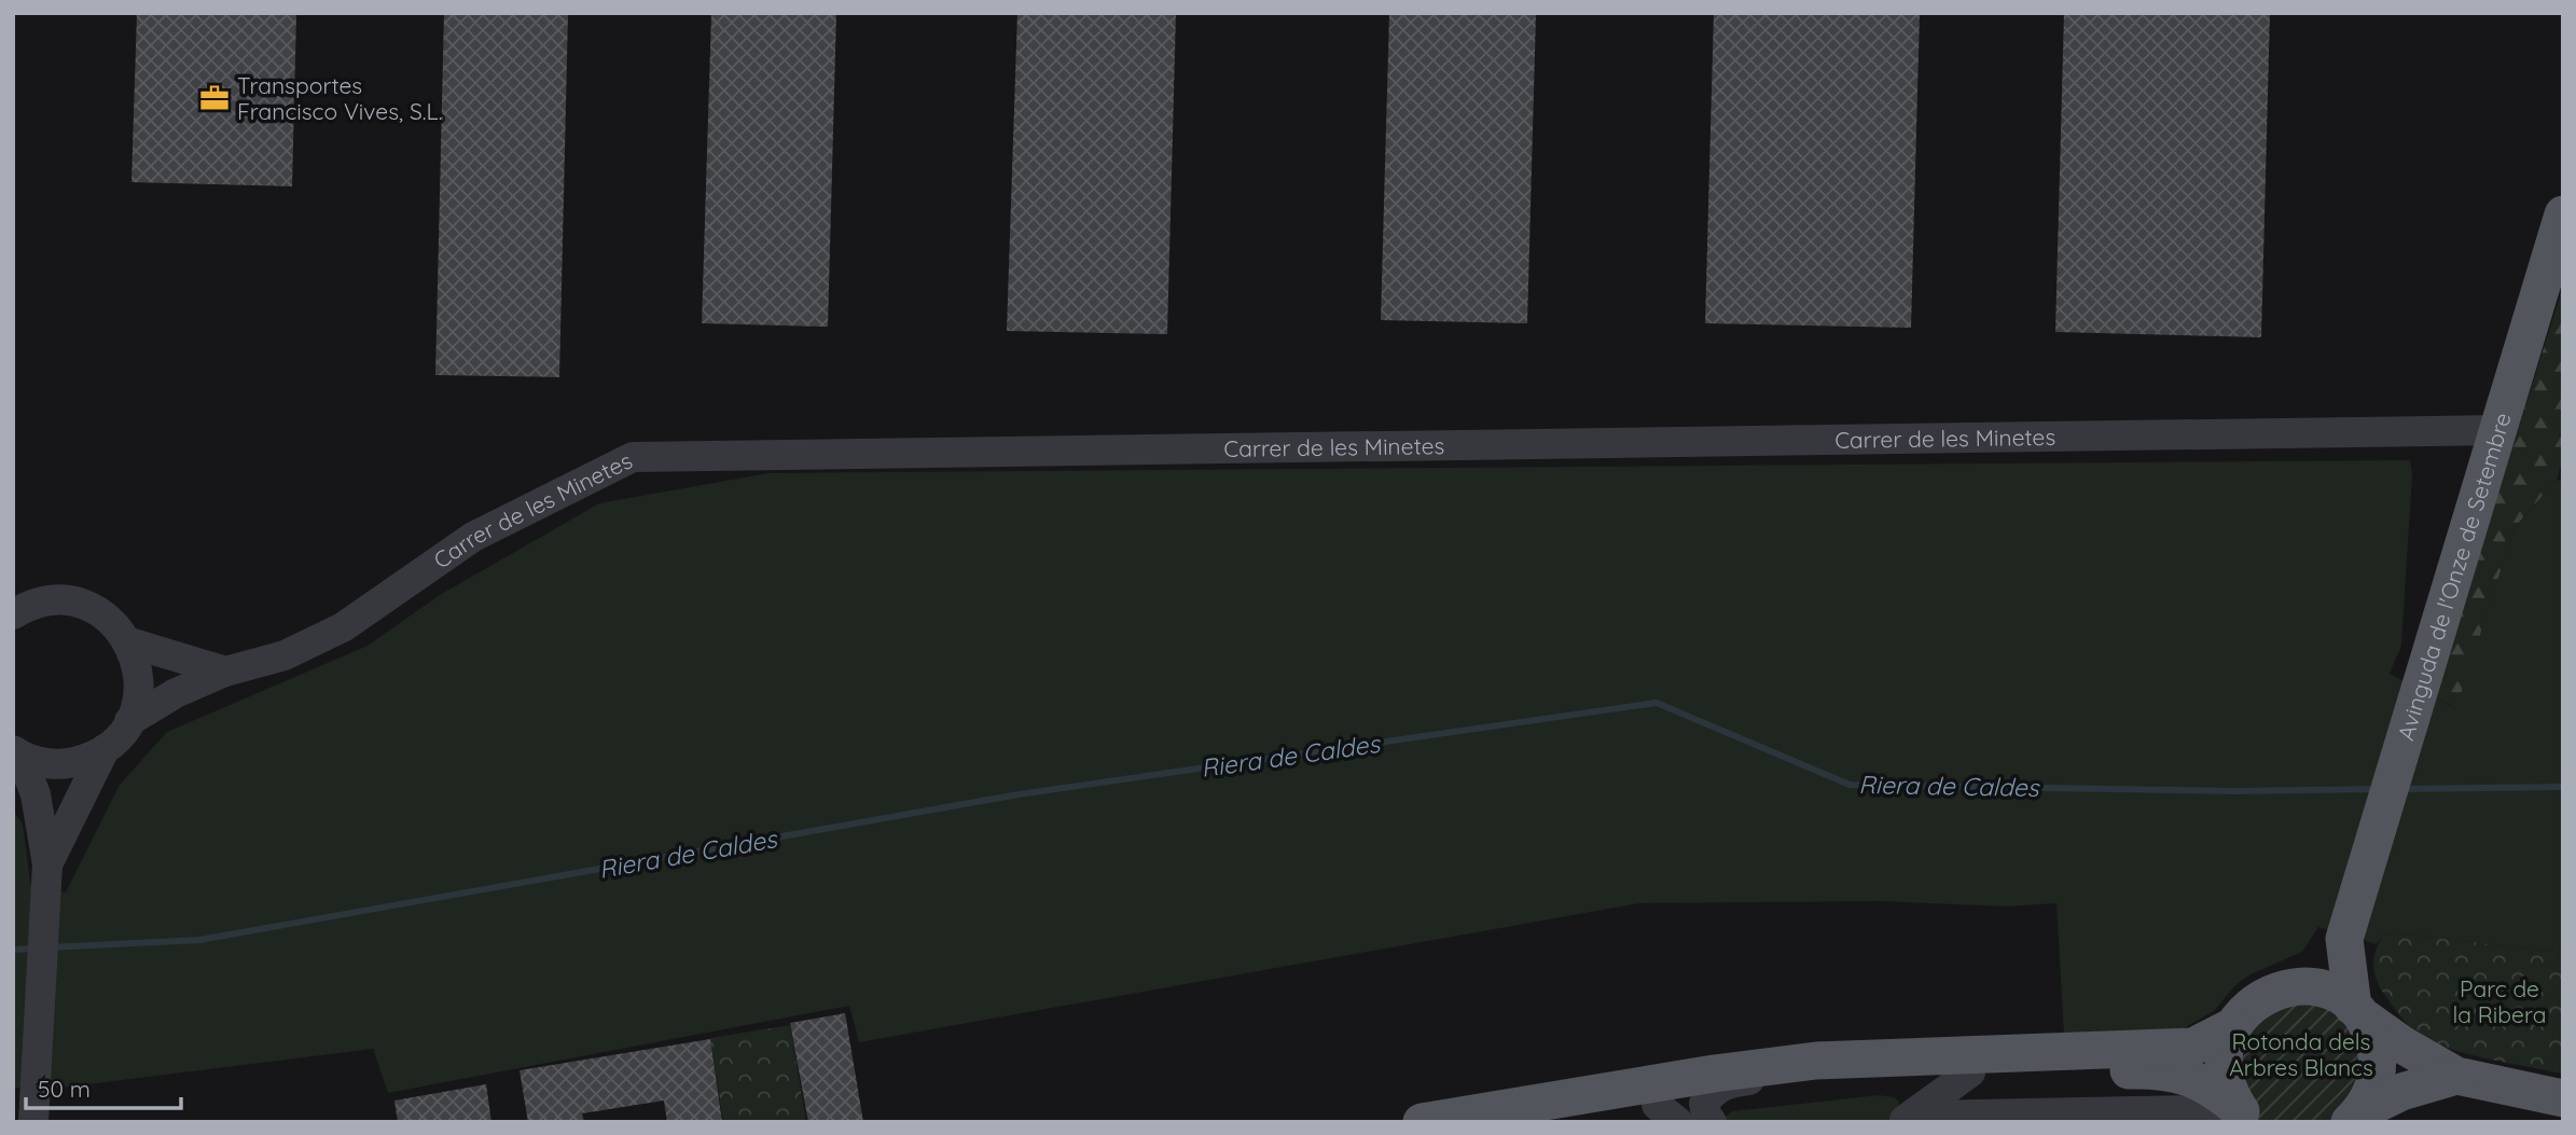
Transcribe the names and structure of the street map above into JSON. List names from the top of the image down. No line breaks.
{"streets":{"main road":["Avinguda de l'Onze de Setembre"],"street":["Carrer de les Minetes"]},"crossings":[["Carrer de les Minetes","Avinguda de l'Onze de Setembre"]],"water":["Riera de Caldes"],"parks":["Parc de la Ribera","Rotonda dels Arbres Blancs"],"places":{"office":["Transportes Francisco Vives, S.L."]},"scale_bar":"50 m"}
